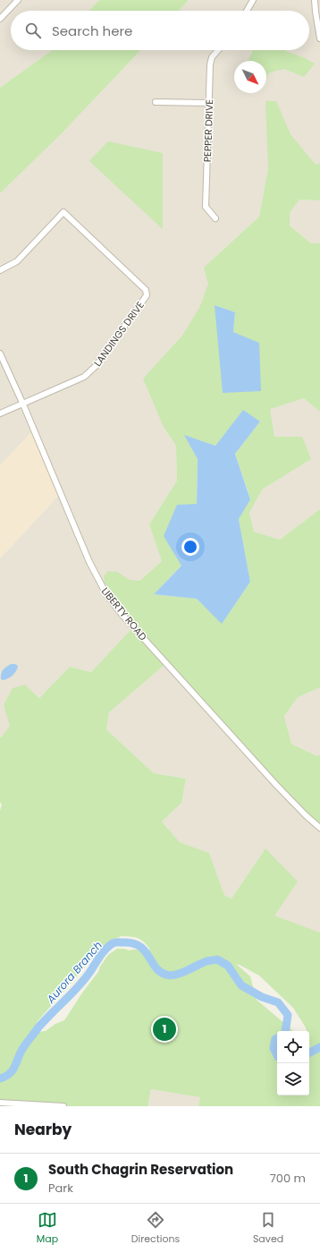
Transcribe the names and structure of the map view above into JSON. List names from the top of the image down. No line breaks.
{"streets":{"street":["PEPPER DRIVE","LANDINGS DRIVE","LIBERTY ROAD"]},"crossings":[["LANDINGS DRIVE","LIBERTY ROAD"]],"water":["Aurora Branch"],"north":"bottom right","page":{"search":"Search here","pins":"1","heading":"Nearby","list":[{"mark":"1","name":"South Chagrin Reservation","note":"Park","value":"700 m"}],"nav":["Map","Directions","Saved"]}}
